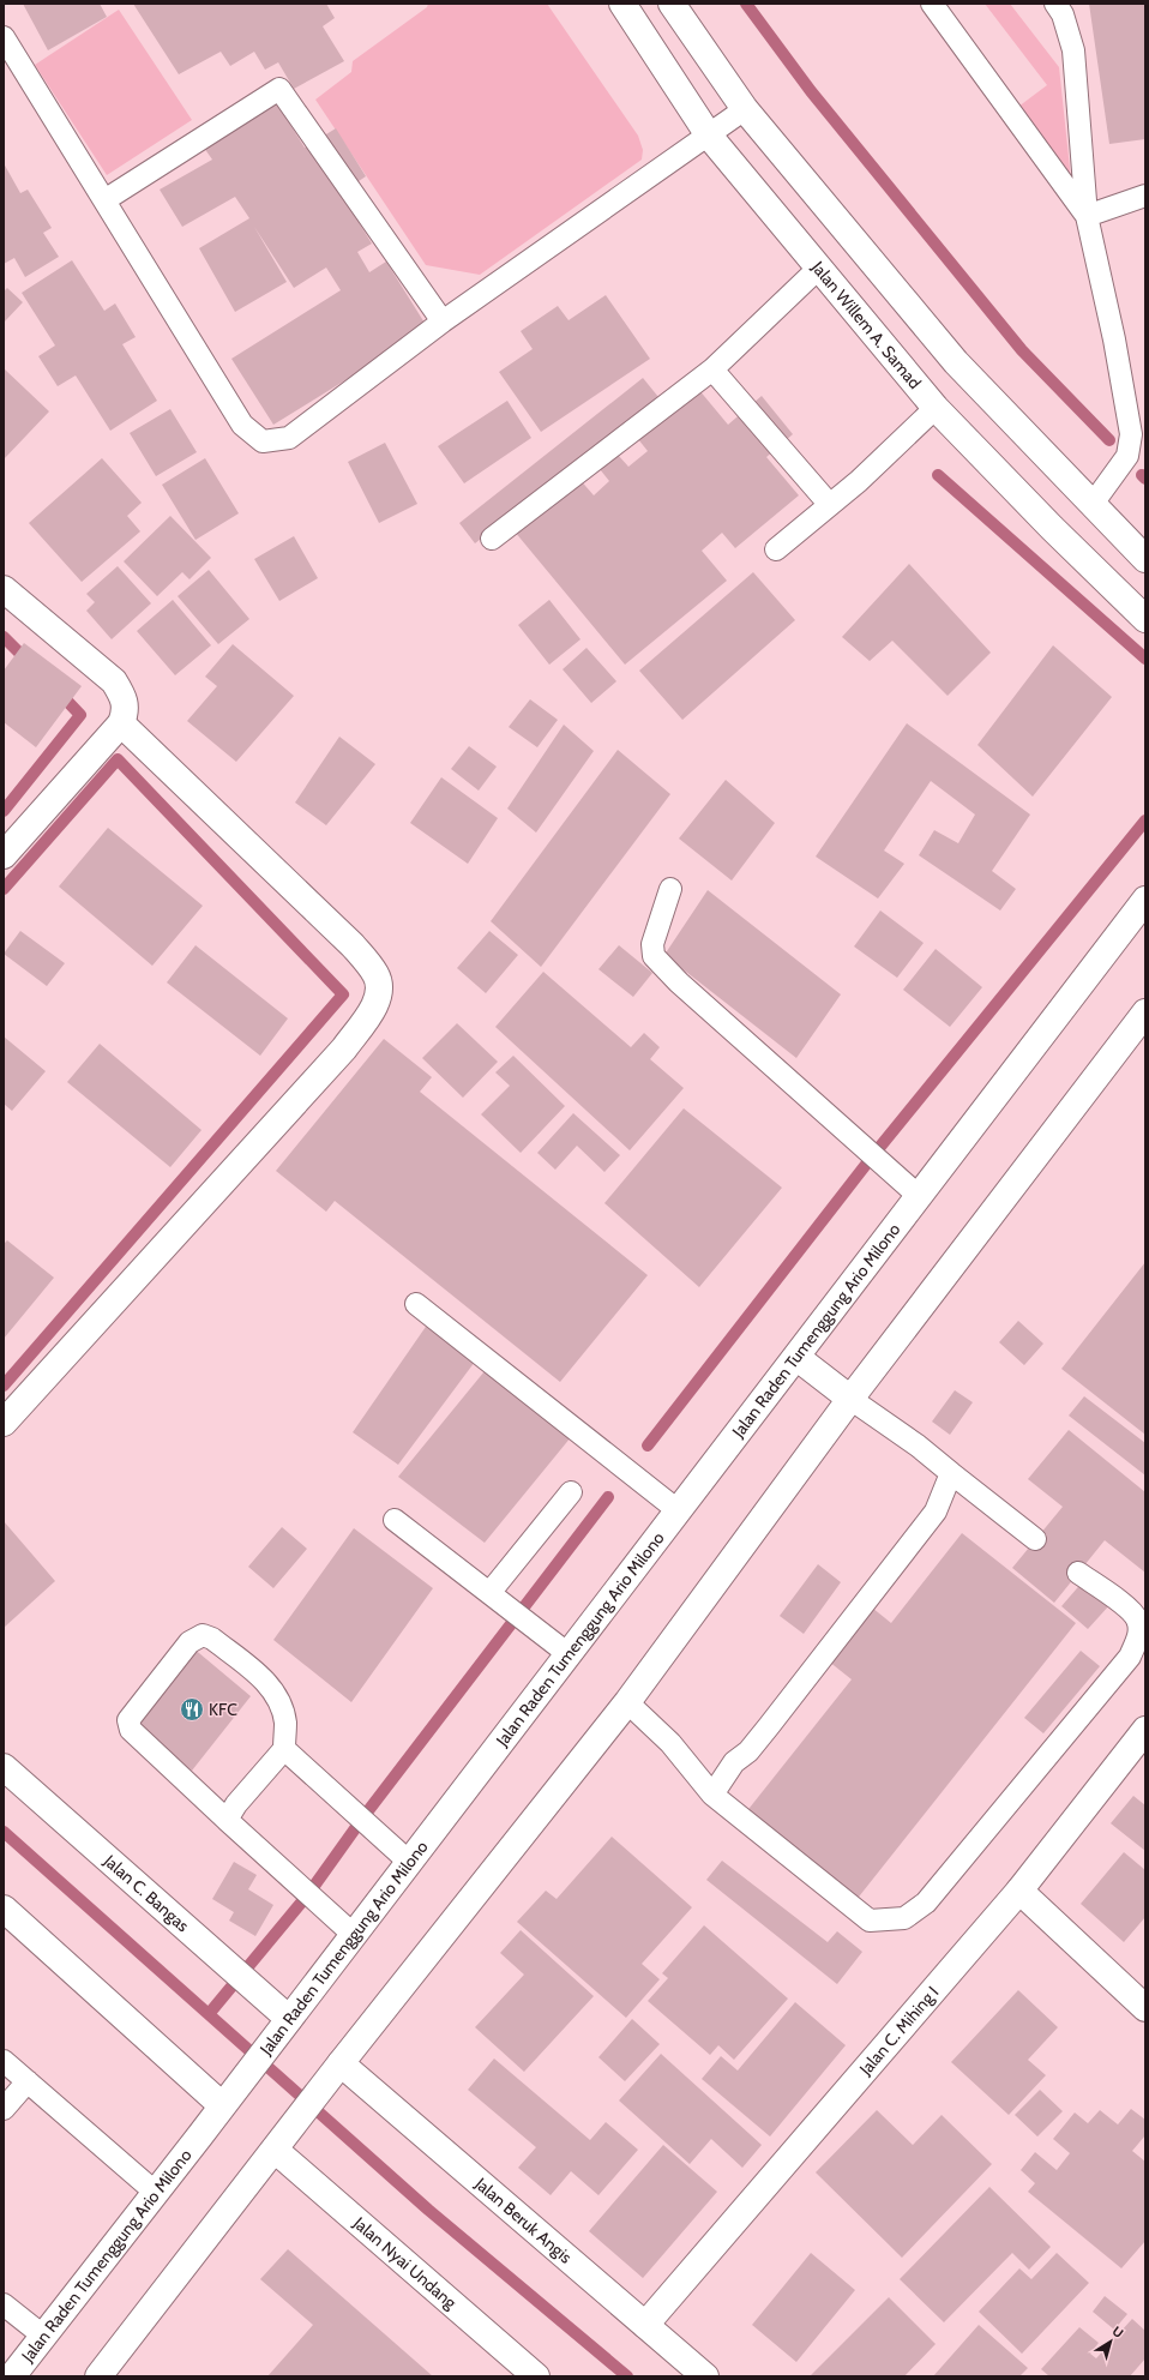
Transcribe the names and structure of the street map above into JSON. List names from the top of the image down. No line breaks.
{"streets":{"main road":["Jalan Willem A. Samad","Jalan Raden Tumenggung Ario Milono","Jalan C. Bangas","Jalan C. Mihing I","Jalan Beruk Angis","Jalan Nyai Undang"]},"crossings":[["Jalan Raden Tumenggung Ario Milono","Jalan C. Bangas"],["Jalan C. Mihing I","Jalan Beruk Angis"]],"places":{"restaurant":["KFC"]},"north":"top right"}
